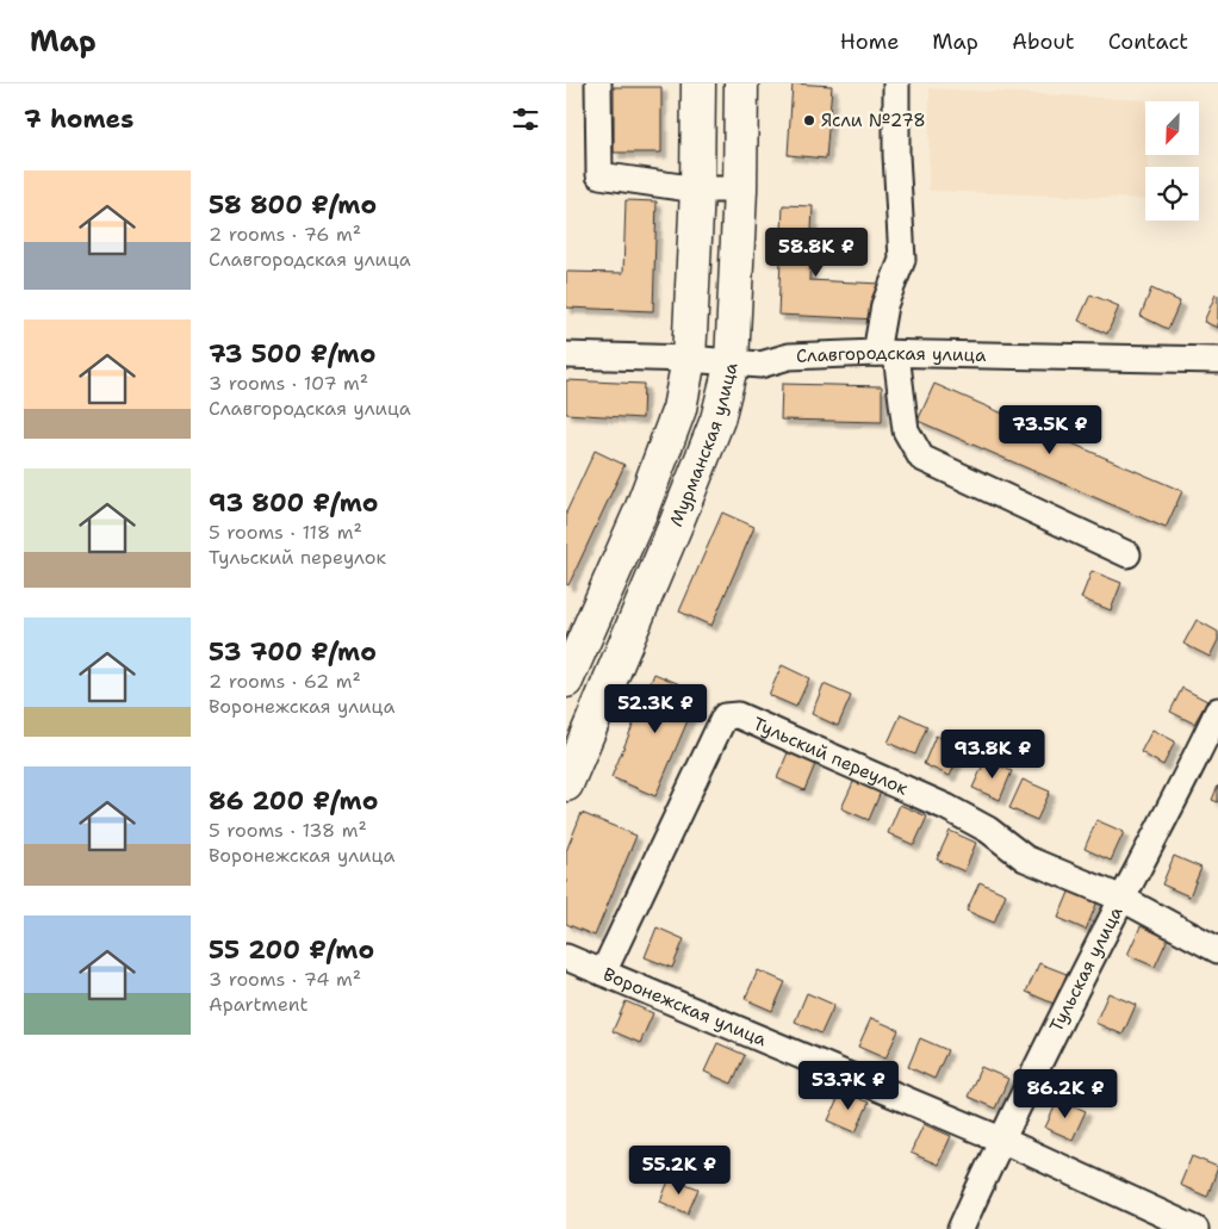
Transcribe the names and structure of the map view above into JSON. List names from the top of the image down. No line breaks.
{"streets":{"main road":["Мурманская улица"],"street":["Славгородская улица","Тульский переулок","Тульская улица","Воронежская улица"]},"crossings":[["Славгородская улица","Мурманская улица"],["Тульский переулок","Тульская улица"],["Тульский переулок","Воронежская улица"],["Тульская улица","Воронежская улица"]],"places":["Ясли №278"],"north":"bottom left","page":{"header":"Map","nav":["Home","Map","About","Contact"],"heading":"7 homes","list":[{"name":"58 800 ₽/mo","note":"2 rooms · 76 m² · Славгородская улица"},{"name":"73 500 ₽/mo","note":"3 rooms · 107 m² · Славгородская улица"},{"name":"93 800 ₽/mo","note":"5 rooms · 118 m² · Тульский переулок"},{"name":"53 700 ₽/mo","note":"2 rooms · 62 m² · Воронежская улица"},{"name":"86 200 ₽/mo","note":"5 rooms · 138 m² · Воронежская улица"},{"name":"55 200 ₽/mo","note":"3 rooms · 74 m² · Apartment"}],"price":["58.8K ₽","73.5K ₽","52.3K ₽","93.8K ₽","53.7K ₽","86.2K ₽","55.2K ₽"]}}
